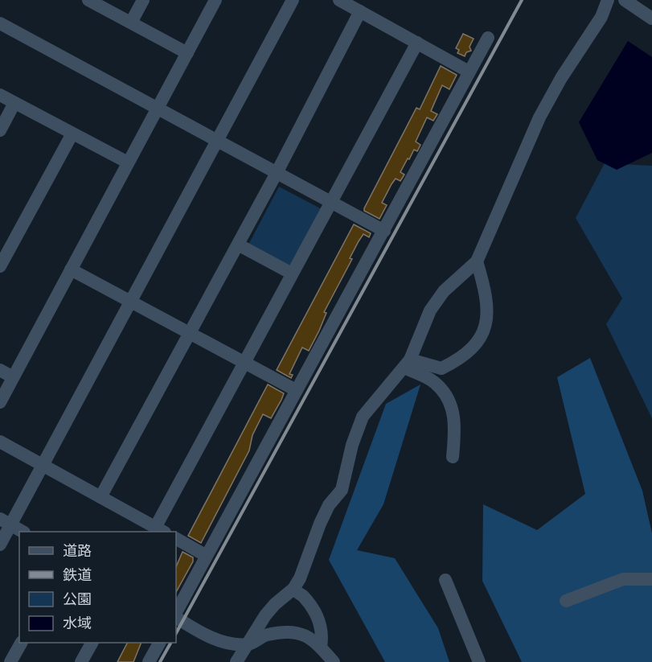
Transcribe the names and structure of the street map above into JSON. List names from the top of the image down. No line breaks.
{"legend":["道路","鉄道","公園","水域"]}
